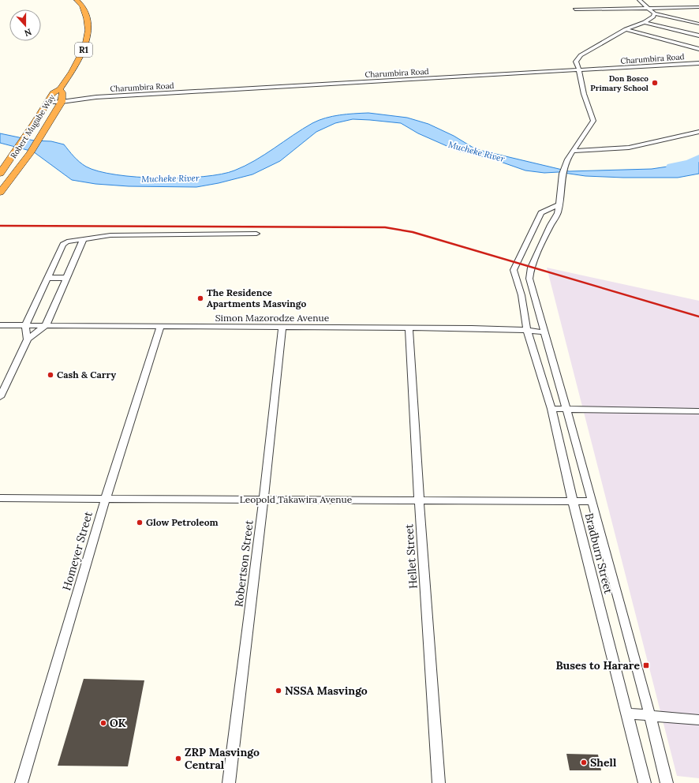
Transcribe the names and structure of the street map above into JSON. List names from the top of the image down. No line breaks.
{"streets":{"highway":["R1","Robert Mugabe Way"],"street":["Charumbira Road","Simon Mazorodze Avenue","Leopold Takawira Avenue","Homeyer Street","Bradburn Street","Hellet Street","Robertson Street"]},"crossings":[["R1","Robert Mugabe Way"],["Charumbira Road","Robert Mugabe Way"],["Charumbira Road","Bradburn Street"],["Simon Mazorodze Avenue","Homeyer Street"],["Simon Mazorodze Avenue","Bradburn Street"],["Simon Mazorodze Avenue","Hellet Street"],["Simon Mazorodze Avenue","Robertson Street"],["Leopold Takawira Avenue","Homeyer Street"],["Leopold Takawira Avenue","Bradburn Street"],["Leopold Takawira Avenue","Hellet Street"],["Leopold Takawira Avenue","Robertson Street"]],"water":["Mucheke River"],"places":{"other":["Don Bosco Primary School","The Residence Apartments Masvingo","Cash & Carry","Glow Petroleom","NSSA Masvingo","OK","ZRP Masvingo Central","Shell"],"transit":["Buses to Harare"]},"north":"bottom"}
